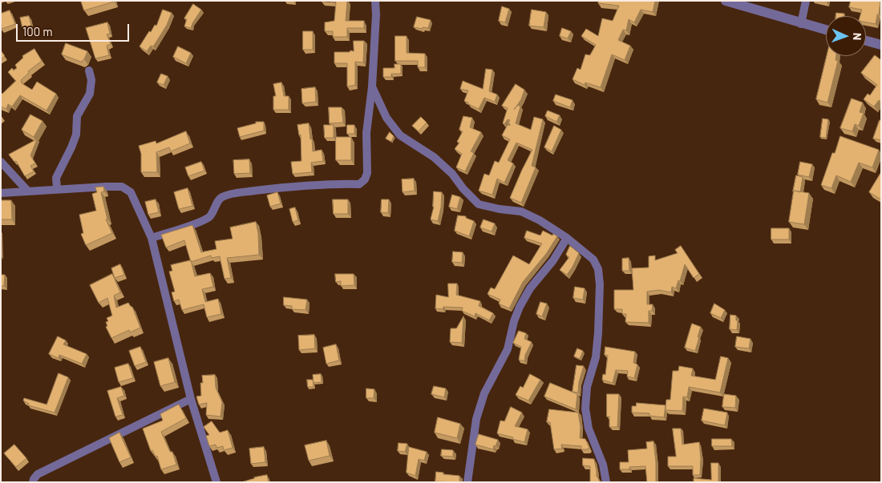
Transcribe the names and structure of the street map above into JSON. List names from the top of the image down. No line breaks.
{"scale_bar":"100 m","north":"right"}
